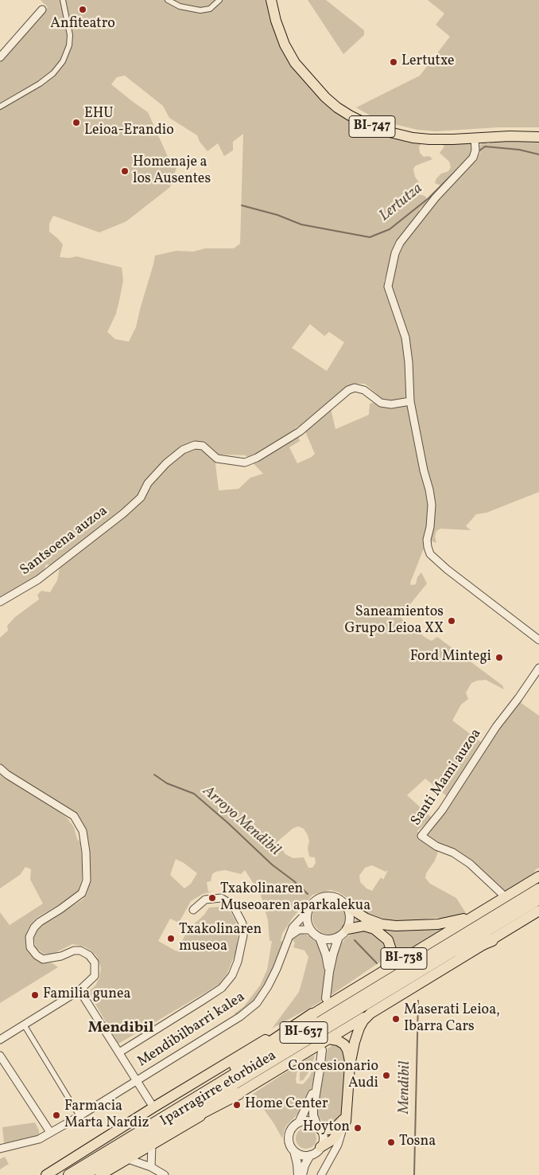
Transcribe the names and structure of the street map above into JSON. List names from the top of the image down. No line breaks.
{"streets":{"highway":["BI-637"],"main road":["BI-747","BI-738","Iparragirre etorbidea"],"street":["Santsoena auzoa","Santi Mami auzoa","Mendibilbarri kalea"]},"crossings":[["Santi Mami auzoa","BI-738"],["BI-738","Iparragirre etorbidea"]],"districts":["Mendibil"],"water":["Lertutza","Arroyo Mendibil","Mendibil"],"places":["Anfiteatro","Lertutxe","EHU Leioa-Erandio","Homenaje a los Ausentes","Saneamientos Grupo Leioa XX","Ford Mintegi","Txakolinaren Museoaren aparkalekua","Txakolinaren museoa","Familia gunea","Maserati Leioa, Ibarra Cars","Concesionario Audi","Home Center","Farmacia Marta Nardiz","Hoyton","Tosna"]}
